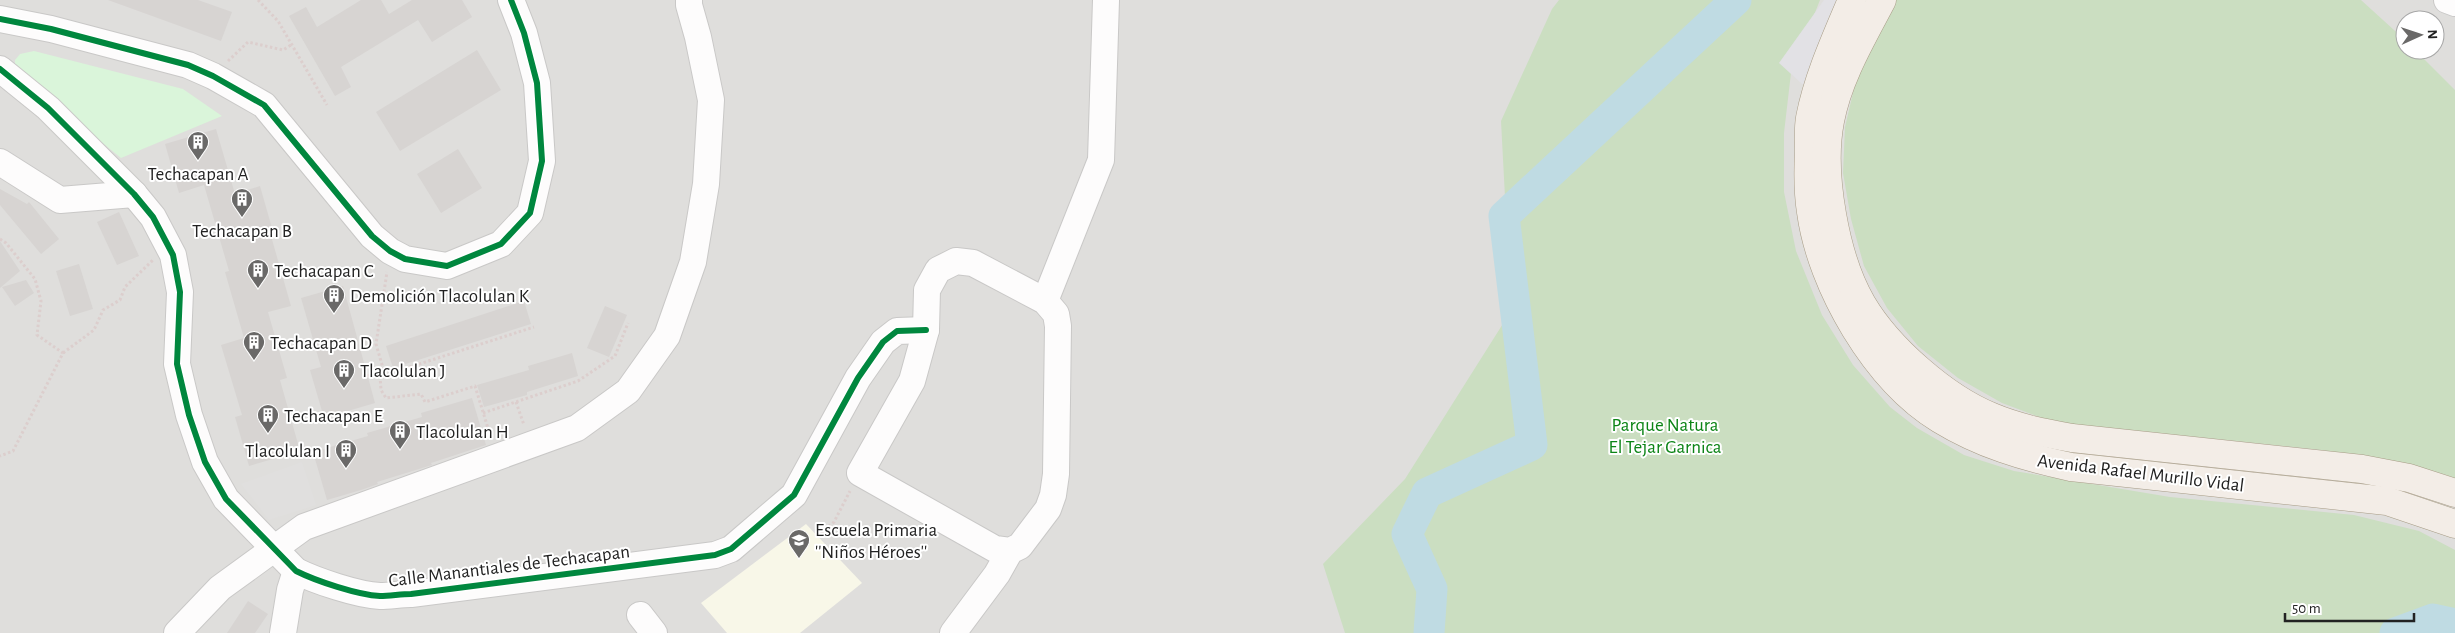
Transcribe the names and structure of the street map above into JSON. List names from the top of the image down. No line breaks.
{"streets":{"main road":["Avenida Rafael Murillo Vidal"],"street":["Calle Manantiales de Techacapan"]},"parks":["Parque Natura El Tejar Garnica"],"places":{"building":["Techacapan A","Techacapan B","Techacapan C","Demolición Tlacolulan K","Techacapan D","Tlacolulan J","Techacapan E","Tlacolulan H","Tlacolulan I"],"school or university":["Escuela Primaria ''Niños Héroes''"]},"scale_bar":"50 m","north":"right"}
